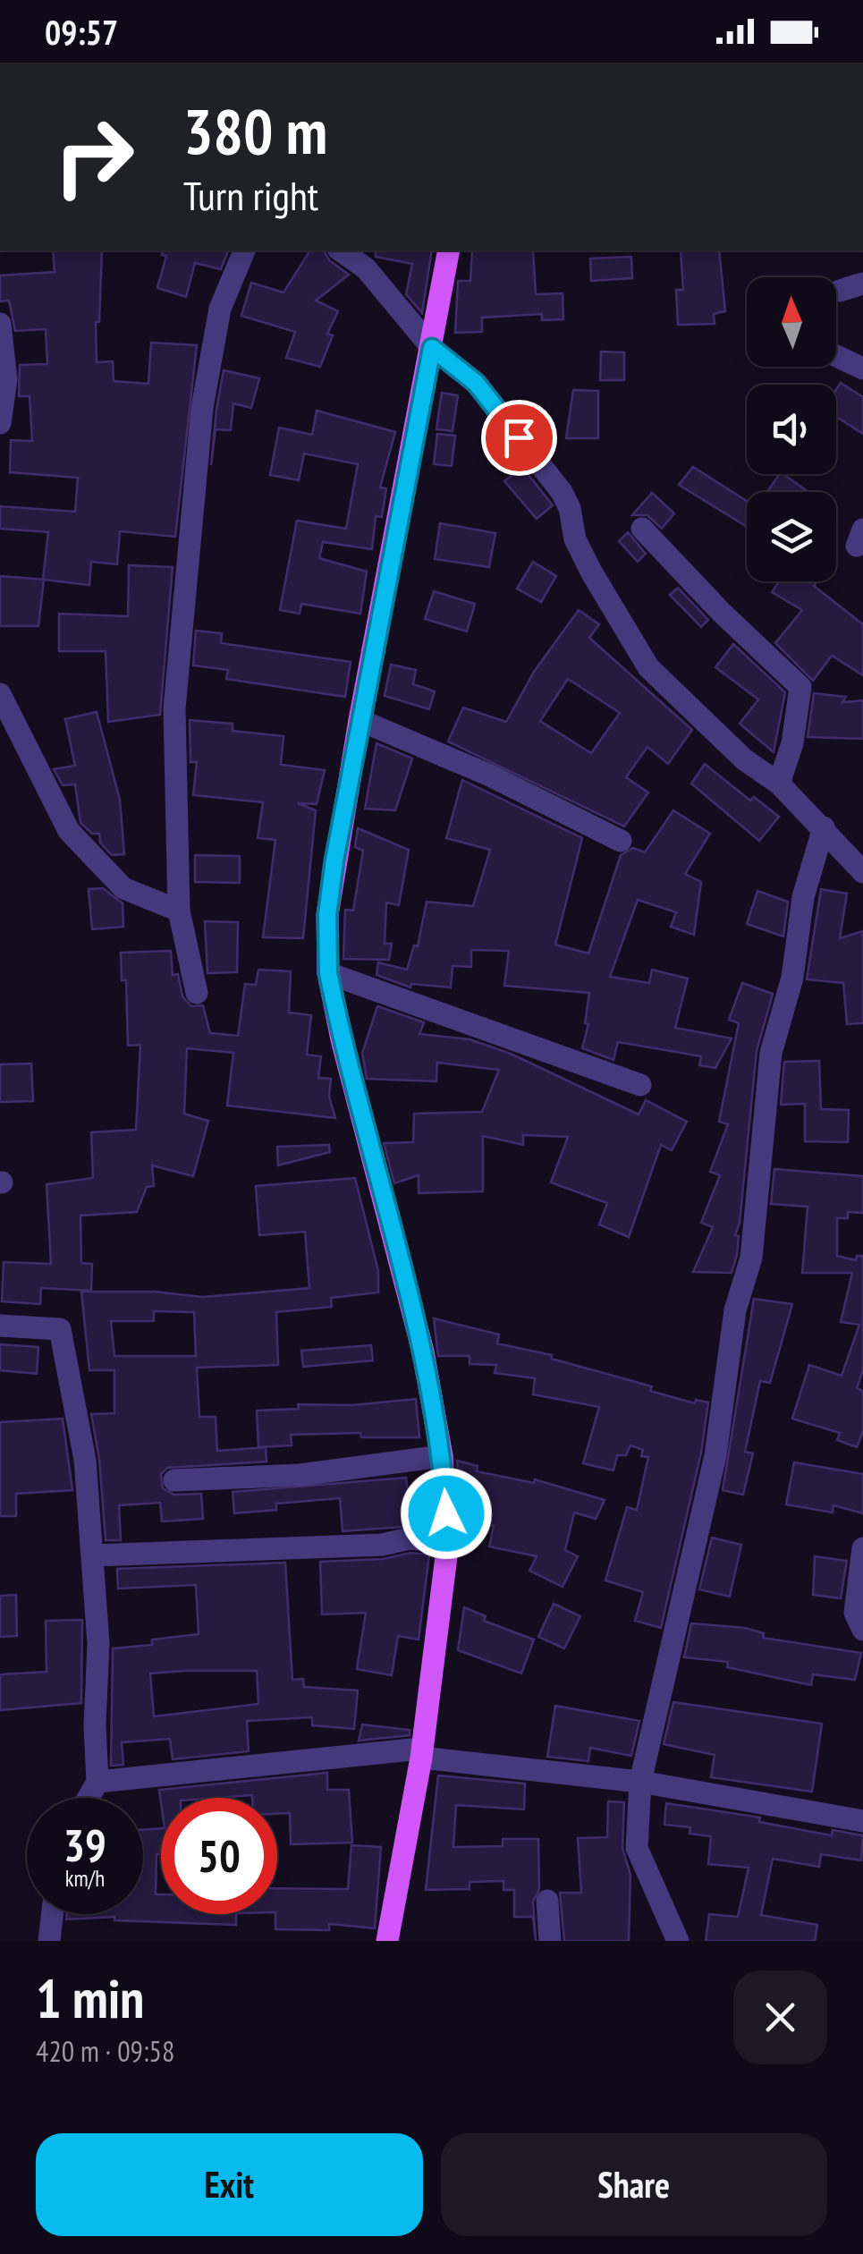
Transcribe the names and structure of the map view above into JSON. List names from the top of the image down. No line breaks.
{"north":"top","page":{"status":"09:57","turn":["380 m","Turn right"],"speed":"39 km/h","limit":"50","heading":["1 min","420 m · 09:58"],"buttons":["Exit","Share"]}}
